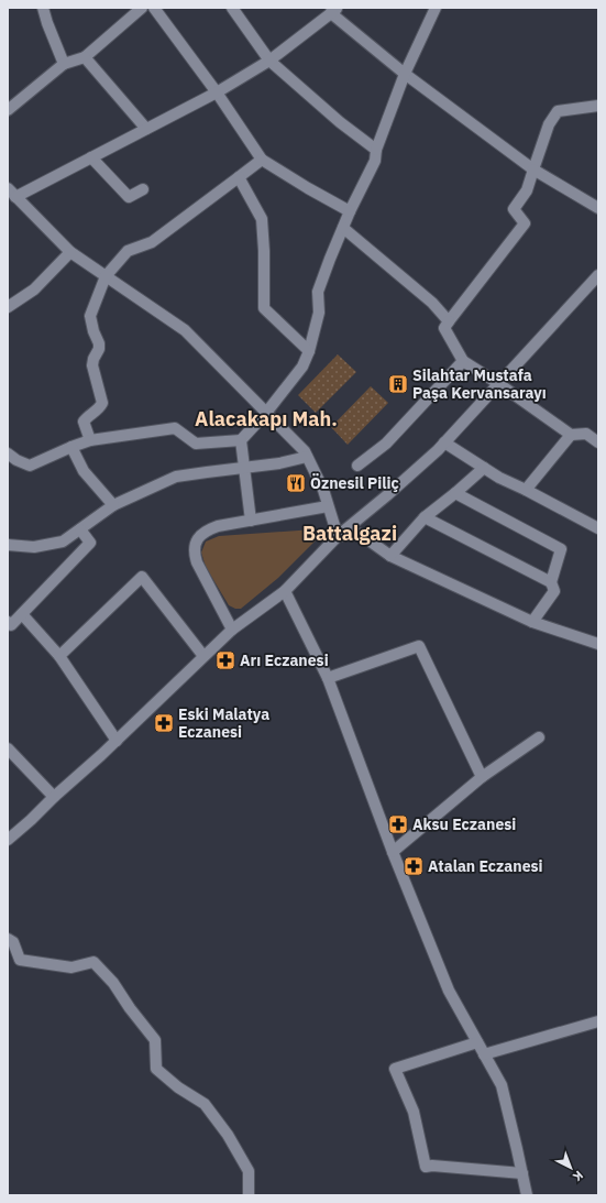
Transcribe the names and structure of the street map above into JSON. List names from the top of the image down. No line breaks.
{"districts":["Alacakapı Mah.","Battalgazi"],"places":{"building":["Silahtar Mustafa Paşa Kervansarayı"],"restaurant":["Öznesil Piliç"],"pharmacy":["Arı Eczanesi","Eski Malatya Eczanesi","Aksu Eczanesi","Atalan Eczanesi"]},"north":"bottom right"}
